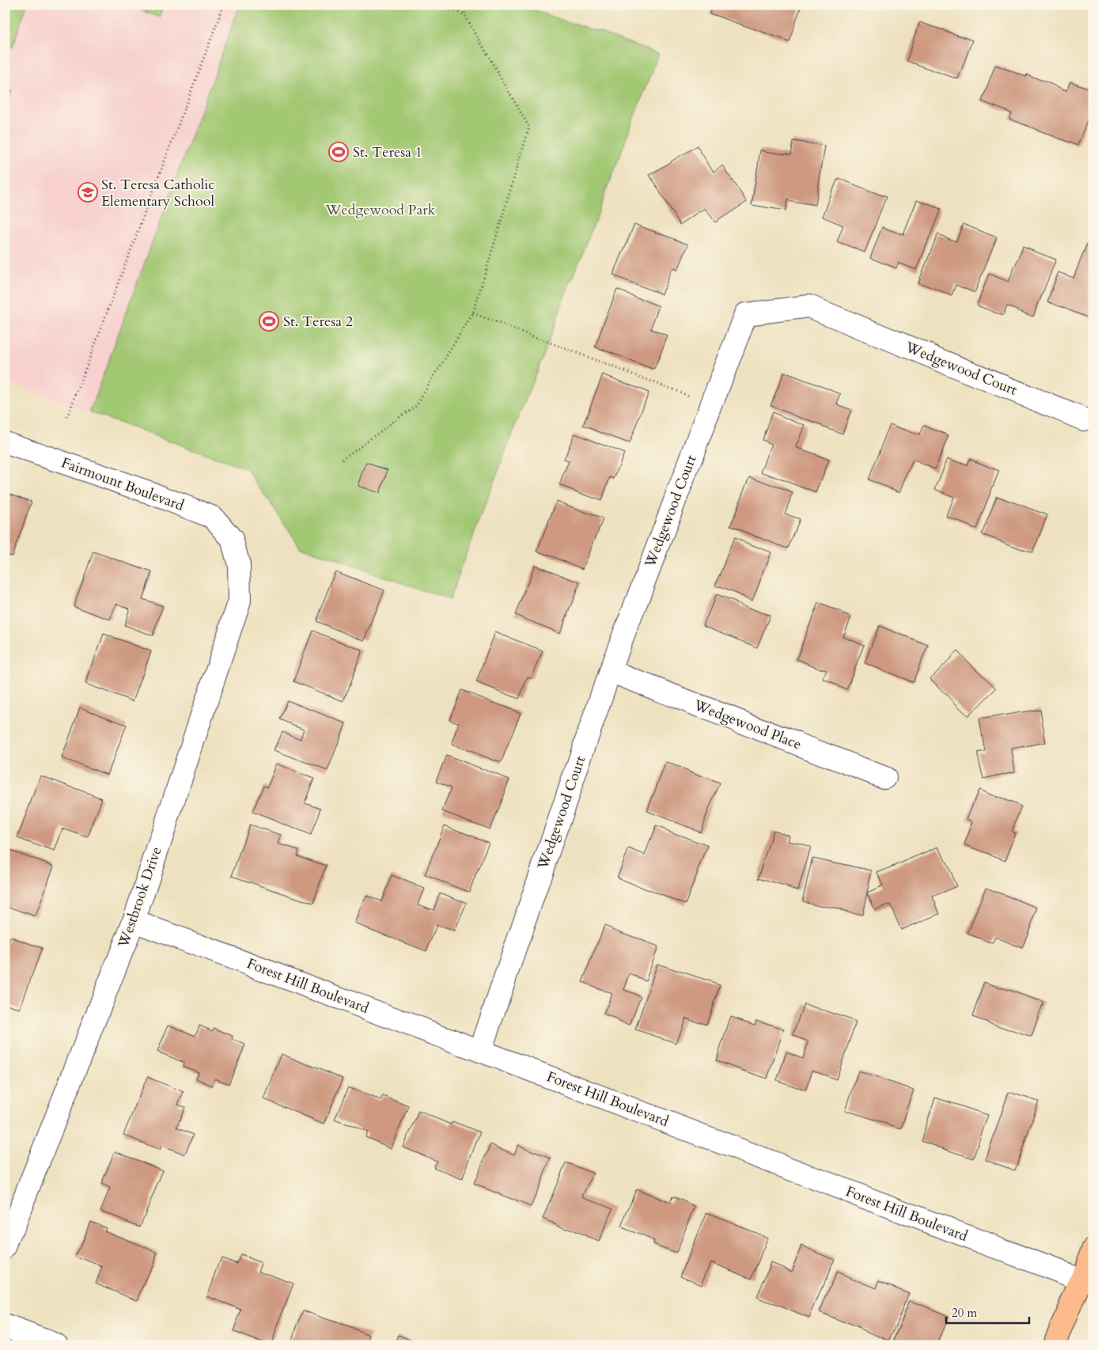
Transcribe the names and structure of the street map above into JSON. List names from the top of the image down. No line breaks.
{"streets":{"street":["Wedgewood Court","Fairmount Boulevard","Wedgewood Place","Westbrook Drive","Forest Hill Boulevard"]},"crossings":[["Wedgewood Court","Wedgewood Place"],["Wedgewood Court","Forest Hill Boulevard"],["Fairmount Boulevard","Westbrook Drive"],["Westbrook Drive","Forest Hill Boulevard"]],"parks":["Wedgewood Park"],"places":{"sports":["St. Teresa 1","St. Teresa 2"],"school or university":["St. Teresa Catholic Elementary School"]},"scale_bar":"20 m"}
